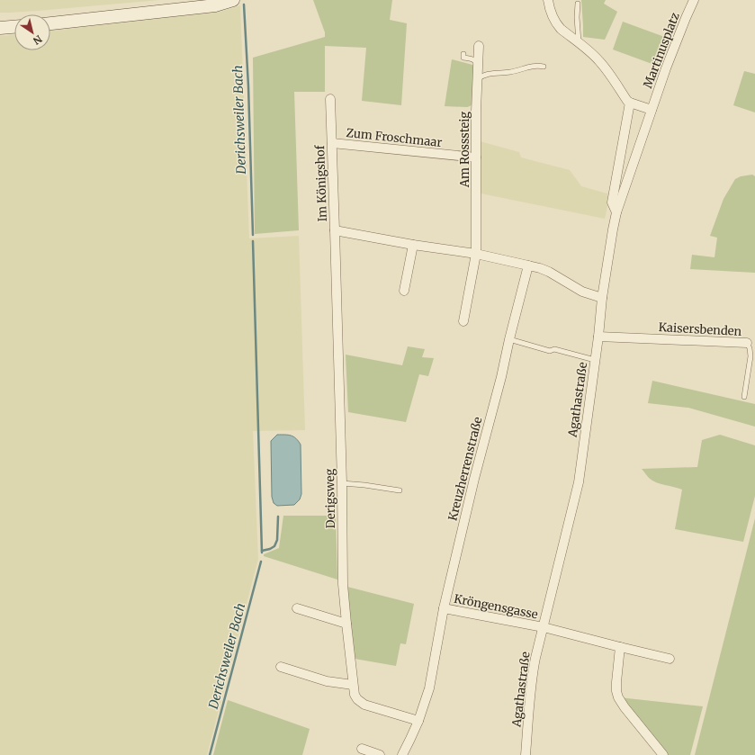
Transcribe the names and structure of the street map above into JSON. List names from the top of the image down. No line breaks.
{"streets":{"street":["Martinusplatz","Zum Froschmaar","Am Rosssteig","Im Königshof","Kaisersbenden","Agathastraße","Kreuzherrenstraße","Derigsweg","Kröngensgasse"]},"crossings":[["Martinusplatz","Agathastraße"],["Zum Froschmaar","Am Rosssteig"],["Zum Froschmaar","Im Königshof"],["Am Rosssteig","Im Königshof"],["Im Königshof","Kreuzherrenstraße"],["Im Königshof","Derigsweg"],["Kaisersbenden","Agathastraße"],["Agathastraße","Kröngensgasse"],["Kreuzherrenstraße","Derigsweg"],["Kreuzherrenstraße","Kröngensgasse"]],"water":["Derichsweiler Bach"],"north":"bottom right"}
